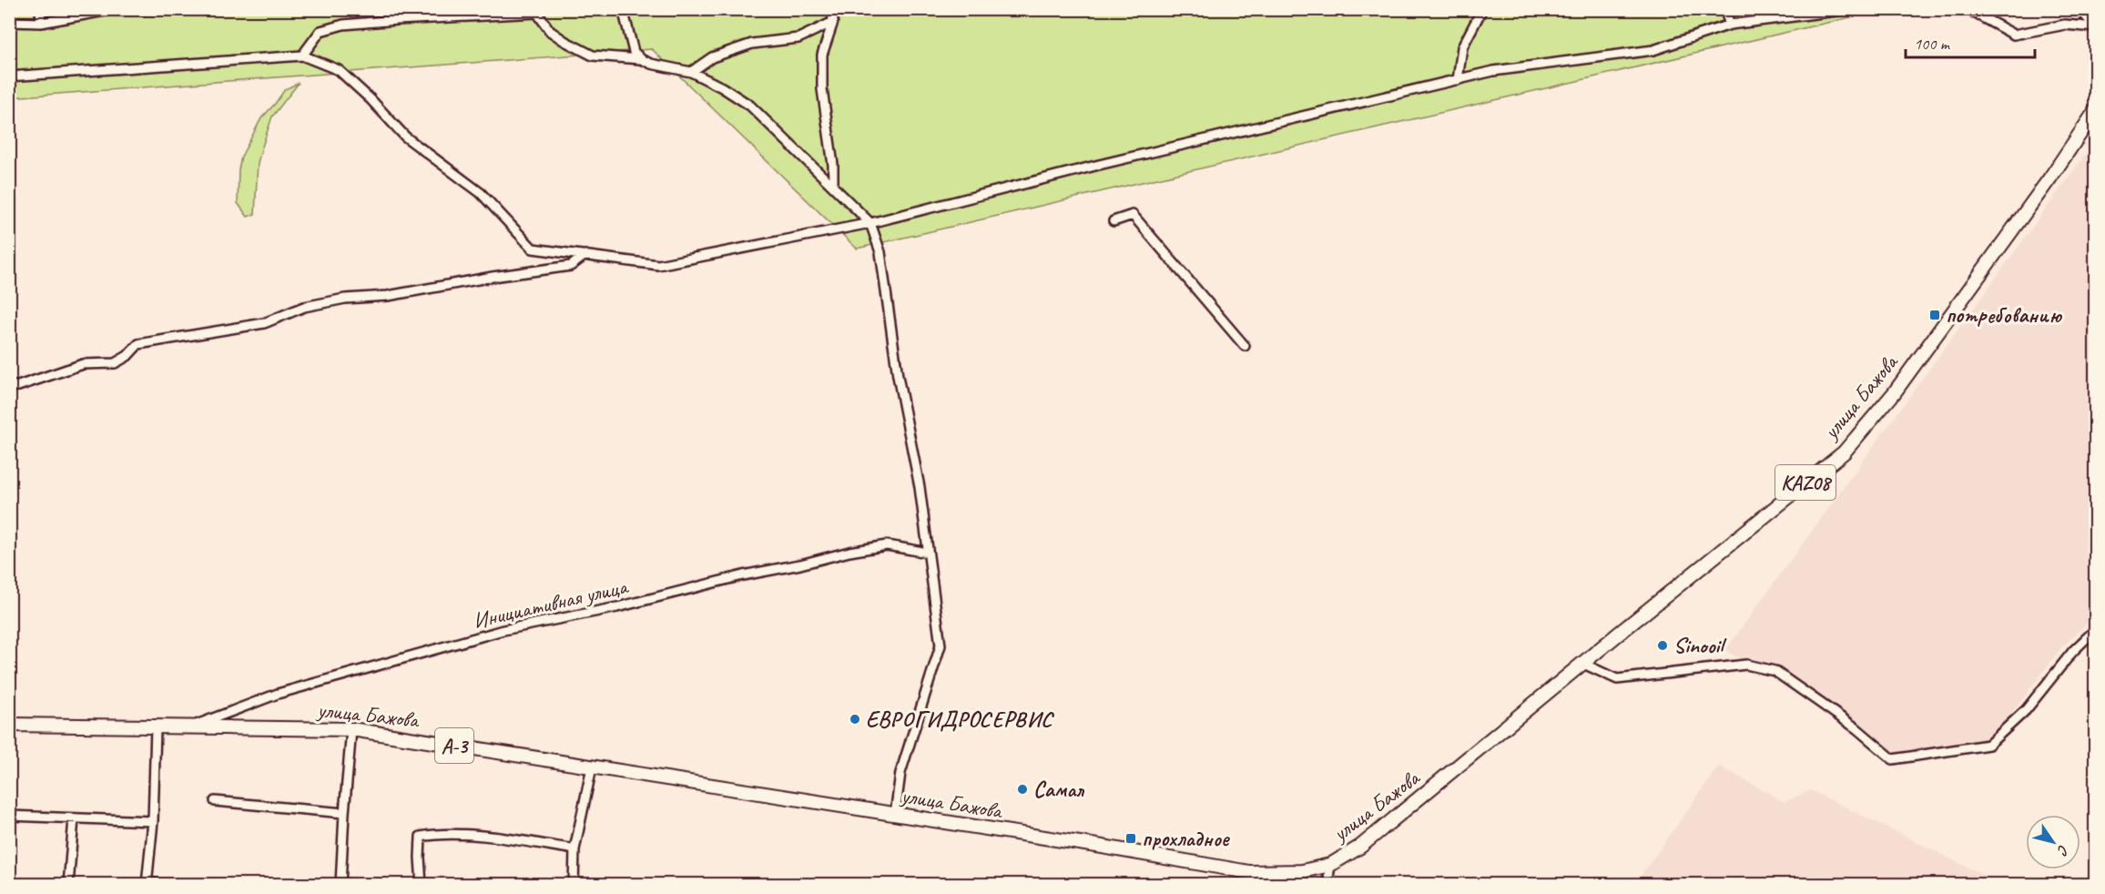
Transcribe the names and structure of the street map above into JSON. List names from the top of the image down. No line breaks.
{"streets":{"highway":["улица Бажова","KAZ08","A-3"],"street":["Инициативная улица"]},"crossings":[["улица Бажова","Инициативная улица"]],"places":{"transit":["потребованию","прохладное"],"other":["Sinooil","ЕВРОГИДРОСЕРВИС","Самал"]},"scale_bar":"100 m","north":"bottom right"}
